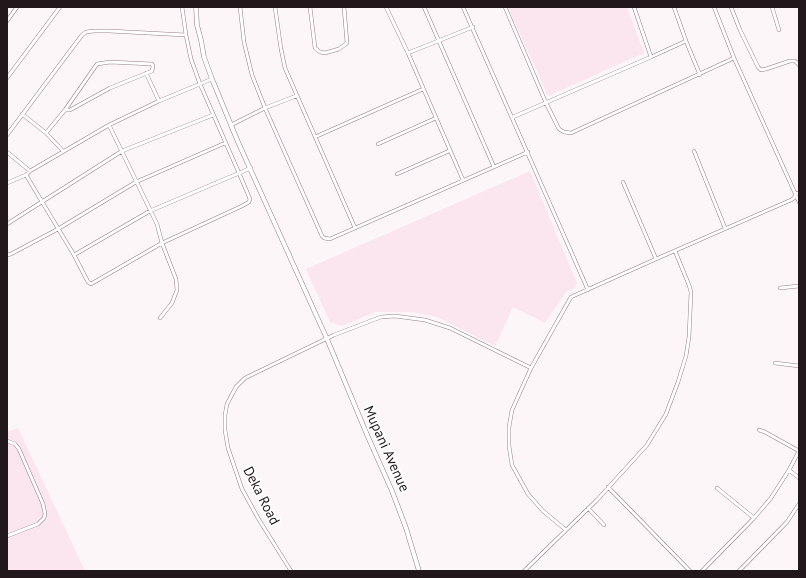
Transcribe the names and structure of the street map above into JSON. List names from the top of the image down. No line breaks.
{"streets":{"street":["Mupani Avenue","Deka Road"]},"crossings":[["Mupani Avenue","Deka Road"]]}
